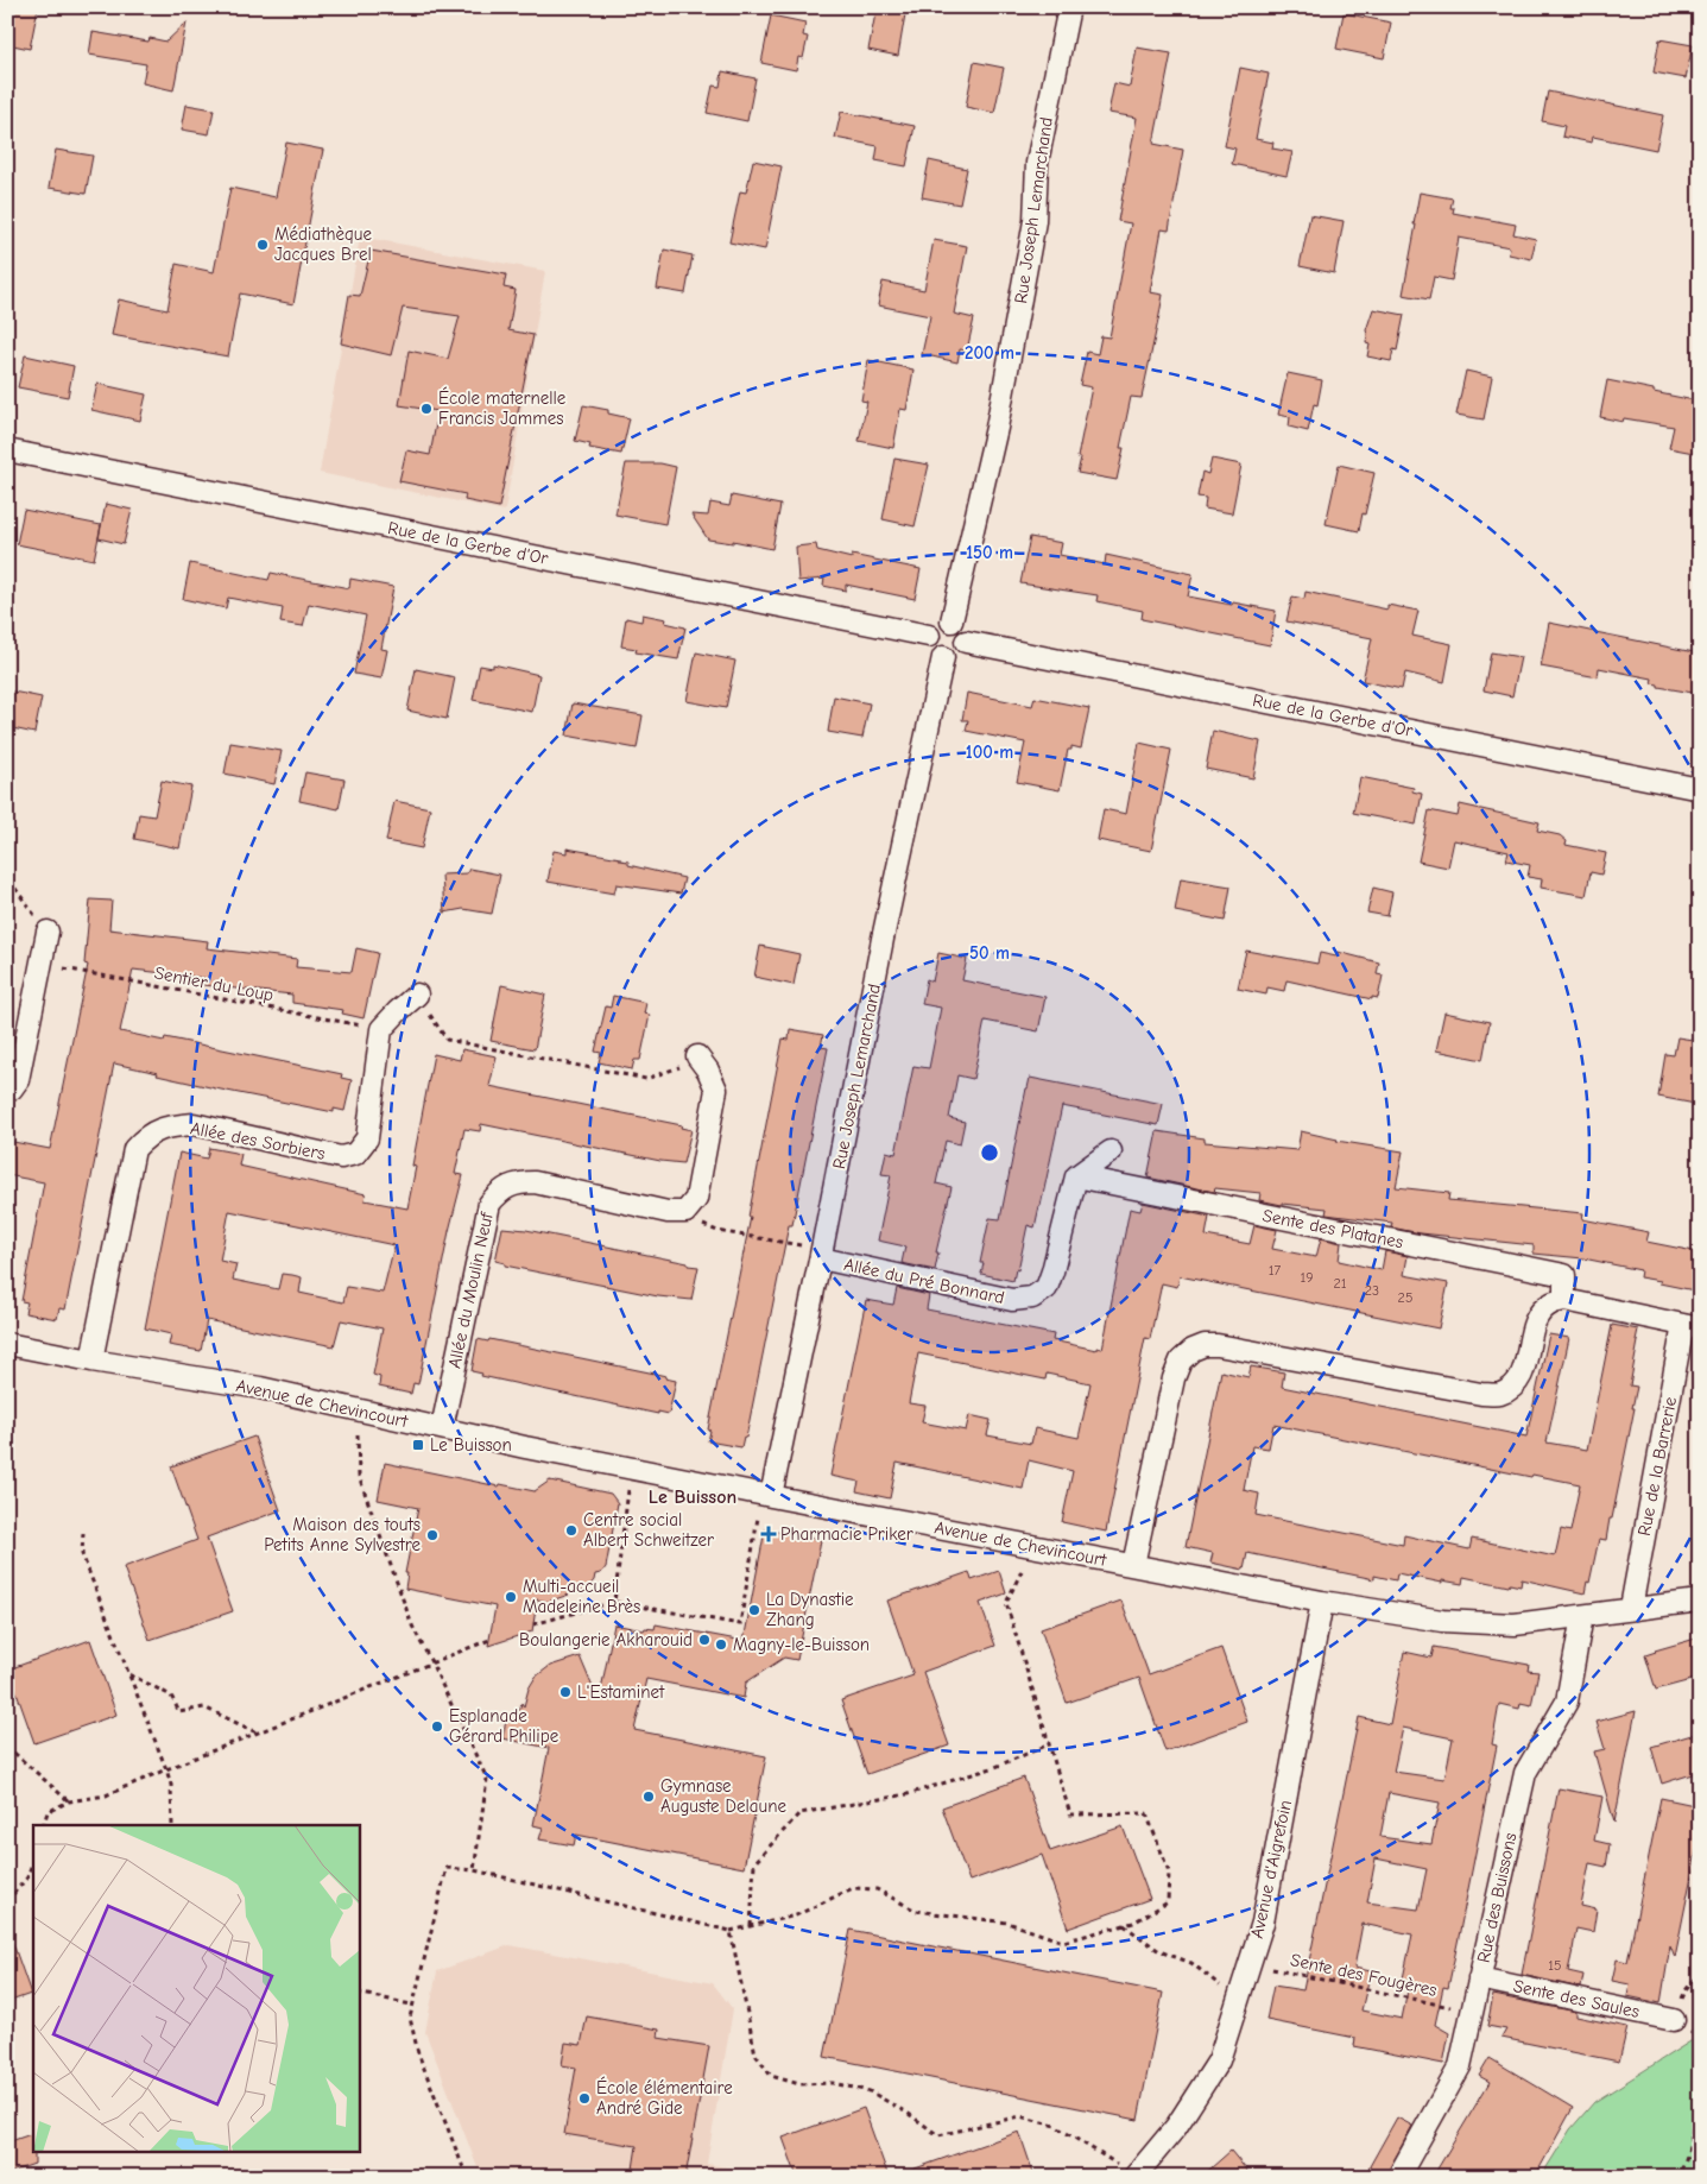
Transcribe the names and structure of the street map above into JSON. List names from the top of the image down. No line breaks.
{"streets":{"street":["Rue Joseph Lemarchand","Rue de la Gerbe d'Or","Allée des Sorbiers","Sente des Platanes","Allée du Pré Bonnard","Allée du Moulin Neuf","Avenue de Chevincourt","Rue de la Barrerie","Avenue d'Aigrefoin","Rue des Buissons","Sente des Saules"],"path":["Sentier du Loup","Sente des Fougères"]},"crossings":[["Rue Joseph Lemarchand","Rue de la Gerbe d'Or"],["Rue Joseph Lemarchand","Allée du Pré Bonnard"],["Rue Joseph Lemarchand","Avenue de Chevincourt"],["Sentier du Loup","Allée des Sorbiers"],["Allée des Sorbiers","Avenue de Chevincourt"],["Sente des Platanes","Allée du Pré Bonnard"],["Allée du Moulin Neuf","Avenue de Chevincourt"],["Avenue de Chevincourt","Rue de la Barrerie"],["Avenue de Chevincourt","Avenue d'Aigrefoin"],["Avenue de Chevincourt","Rue des Buissons"],["Avenue d'Aigrefoin","Sente des Fougères"],["Rue des Buissons","Sente des Fougères"],["Rue des Buissons","Sente des Saules"]],"districts":["Le Buisson"],"places":{"other":["Médiathèque Jacques Brel","École maternelle Francis Jammes","Centre social Albert Schweitzer","Maison des touts Petits Anne Sylvestre","Multi-accueil Madeleine Brès","La Dynastie Zhang","Boulangerie Akharouid","Magny-le-Buisson","L'Estaminet","Esplanade Gérard Philipe","Gymnase Auguste Delaune","École élémentaire André Gide"],"transit":["Le Buisson"],"health":["Pharmacie Priker"]},"house_numbers":["17","19","21","23","25","15"],"rings":["200 m","150 m","100 m","50 m"]}
